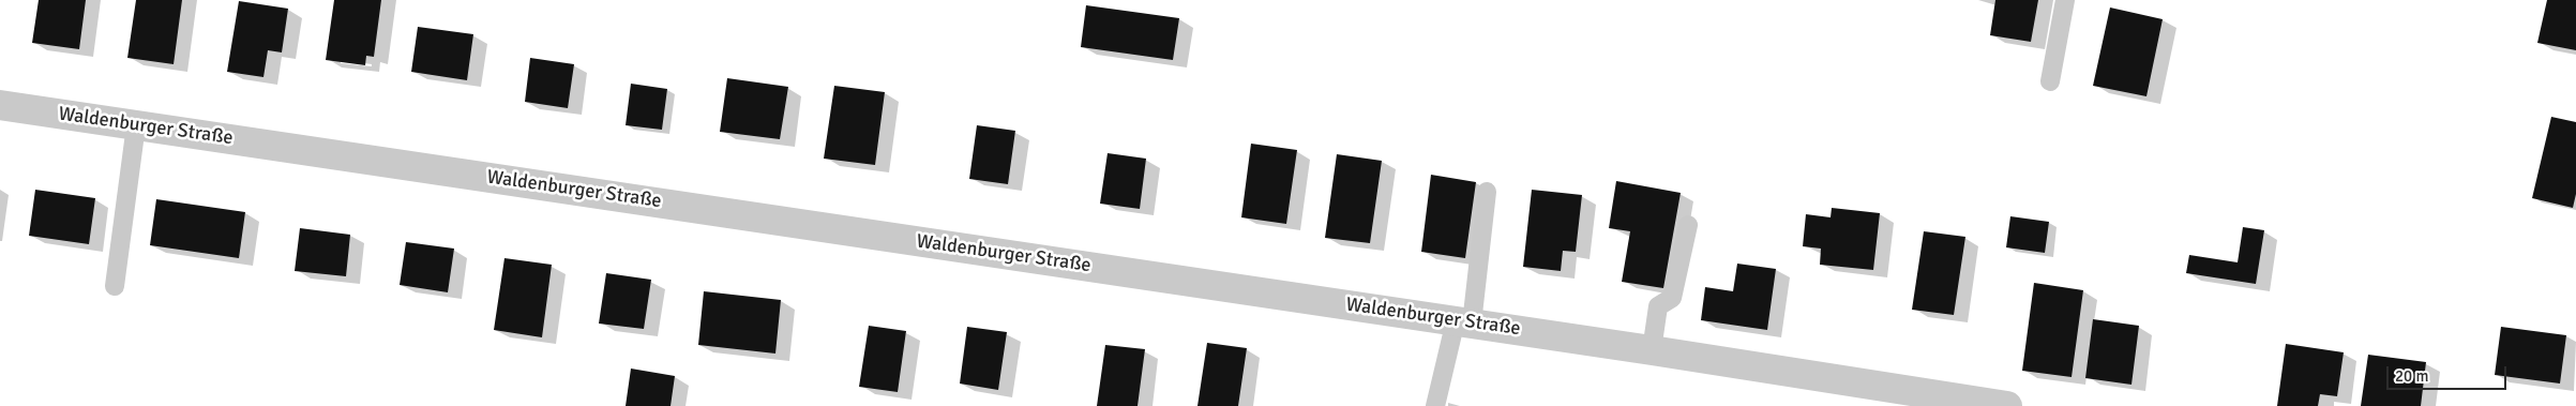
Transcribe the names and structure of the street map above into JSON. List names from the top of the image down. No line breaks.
{"streets":{"street":["Waldenburger Straße"]},"scale_bar":"20 m"}
